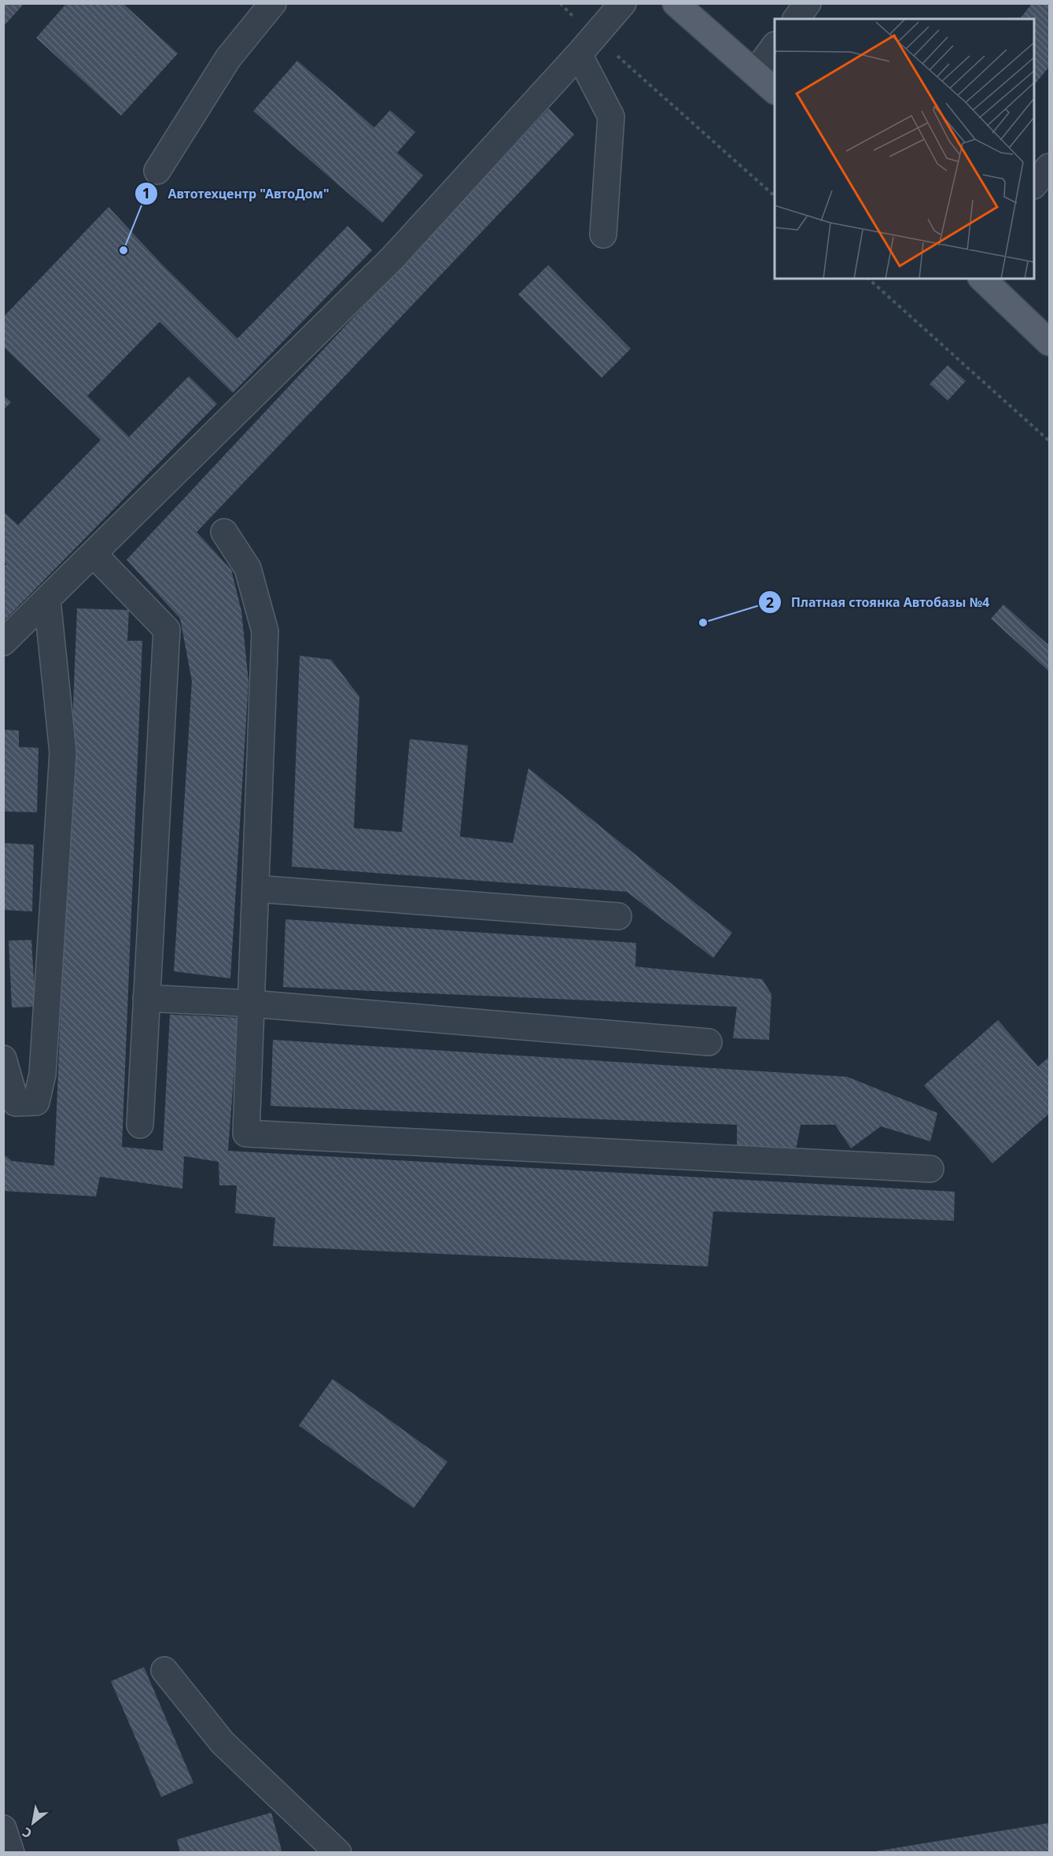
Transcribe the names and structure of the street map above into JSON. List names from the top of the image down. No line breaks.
{"places":["Автотехцентр \"АвтоДом\"","Платная стоянка Автобазы №4"],"north":"bottom left"}
